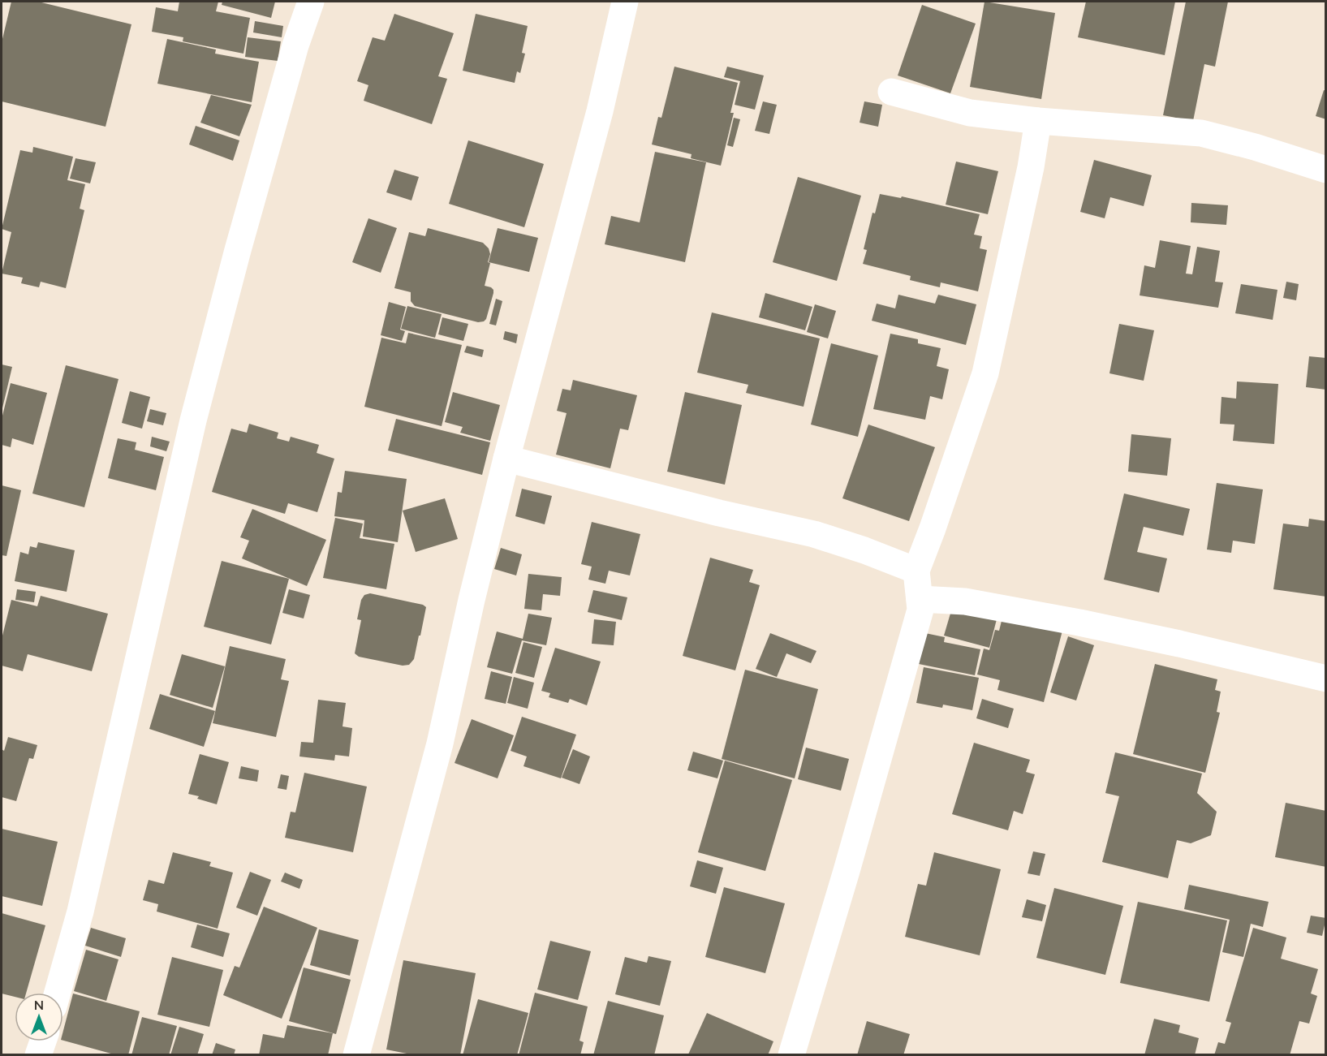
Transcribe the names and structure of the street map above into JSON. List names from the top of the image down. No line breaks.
{"north":"top"}
